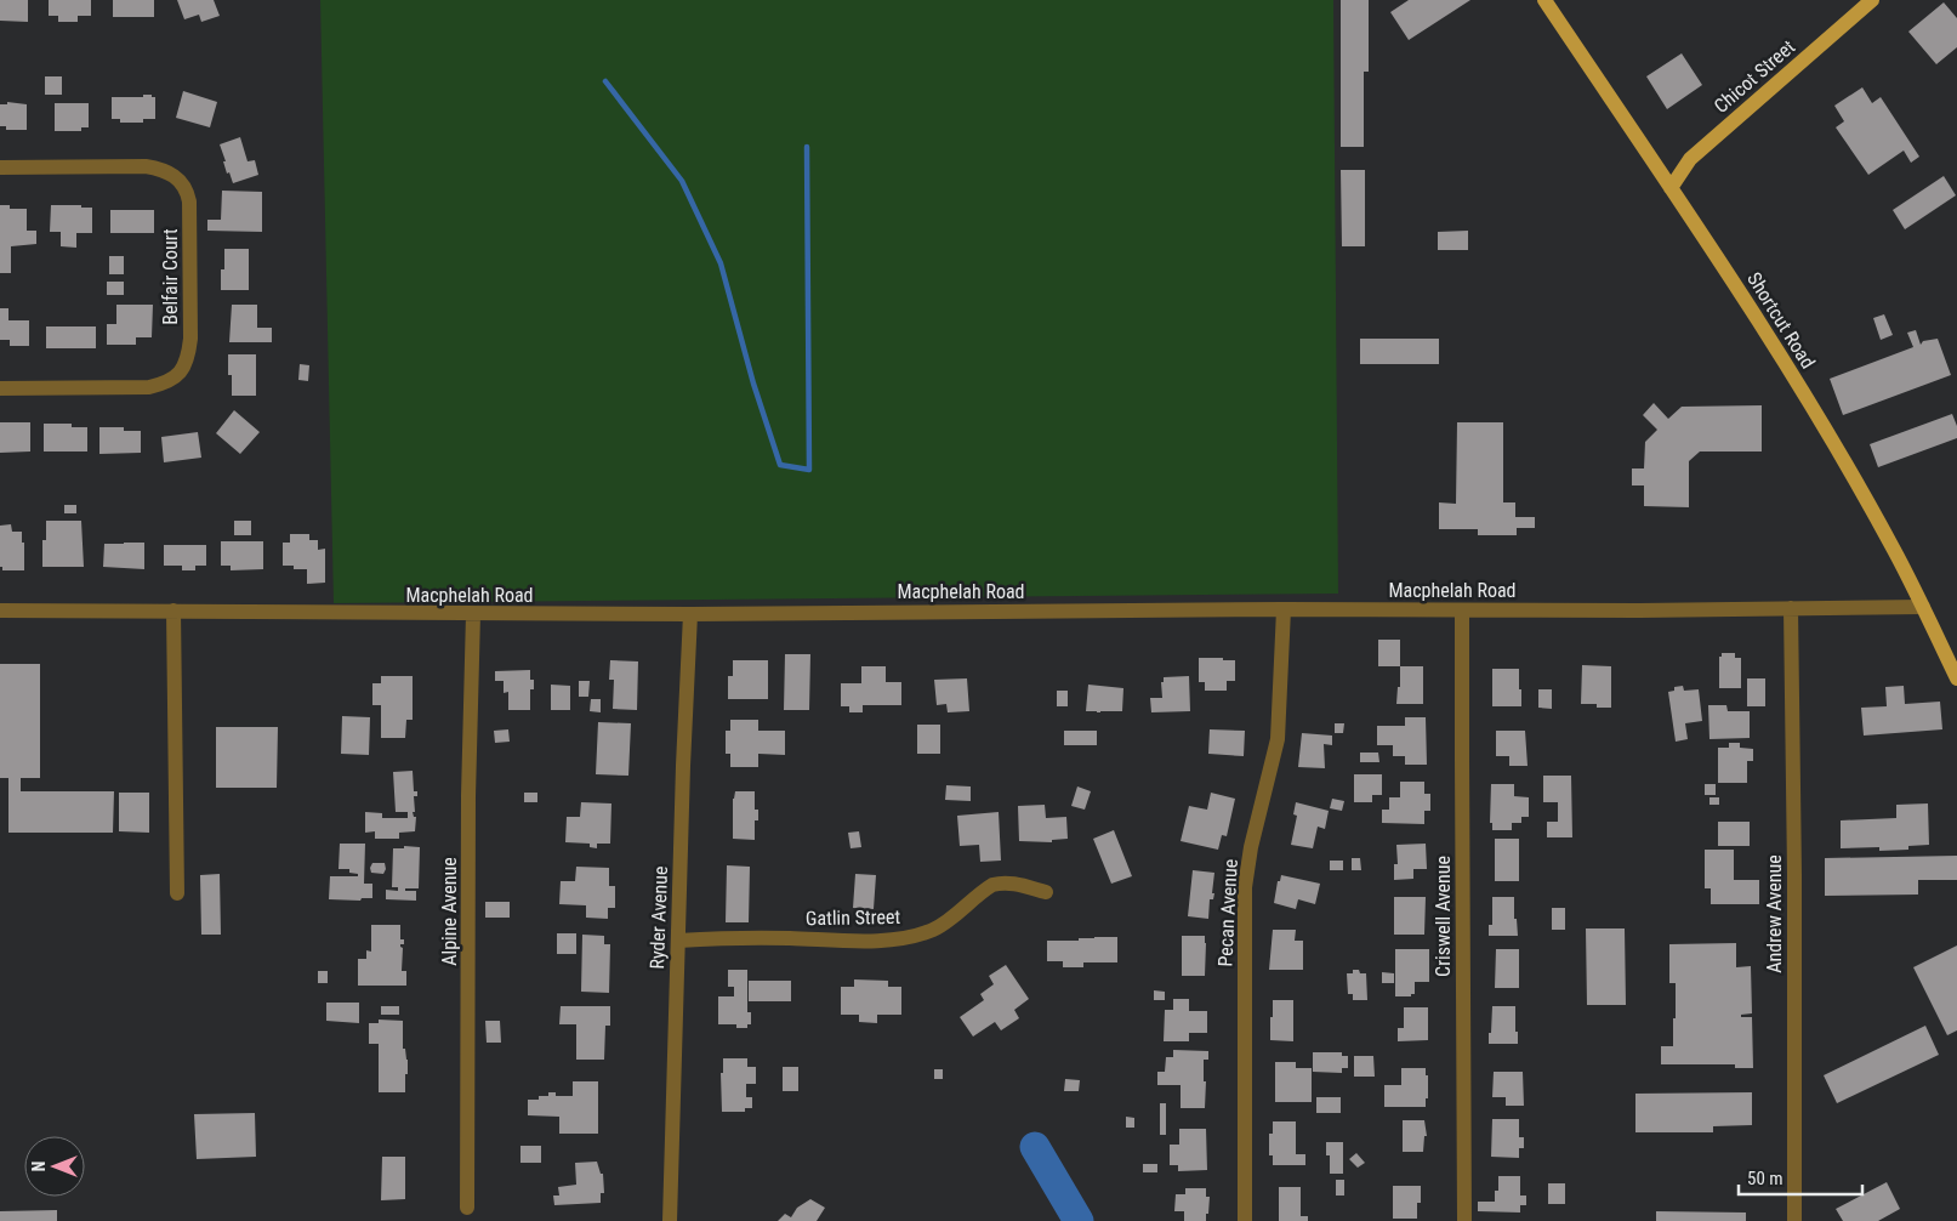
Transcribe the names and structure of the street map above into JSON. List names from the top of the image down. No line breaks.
{"streets":{"main road":["Chicot Street","Shortcut Road"],"street":["Belfair Court","Macphelah Road","Alpine Avenue","Pecan Avenue","Andrew Avenue","Criswell Avenue","Ryder Avenue","Gatlin Street"]},"crossings":[["Chicot Street","Shortcut Road"],["Shortcut Road","Macphelah Road"],["Macphelah Road","Alpine Avenue"],["Macphelah Road","Pecan Avenue"],["Macphelah Road","Andrew Avenue"],["Macphelah Road","Criswell Avenue"],["Macphelah Road","Ryder Avenue"],["Ryder Avenue","Gatlin Street"]],"scale_bar":"50 m","north":"left"}
